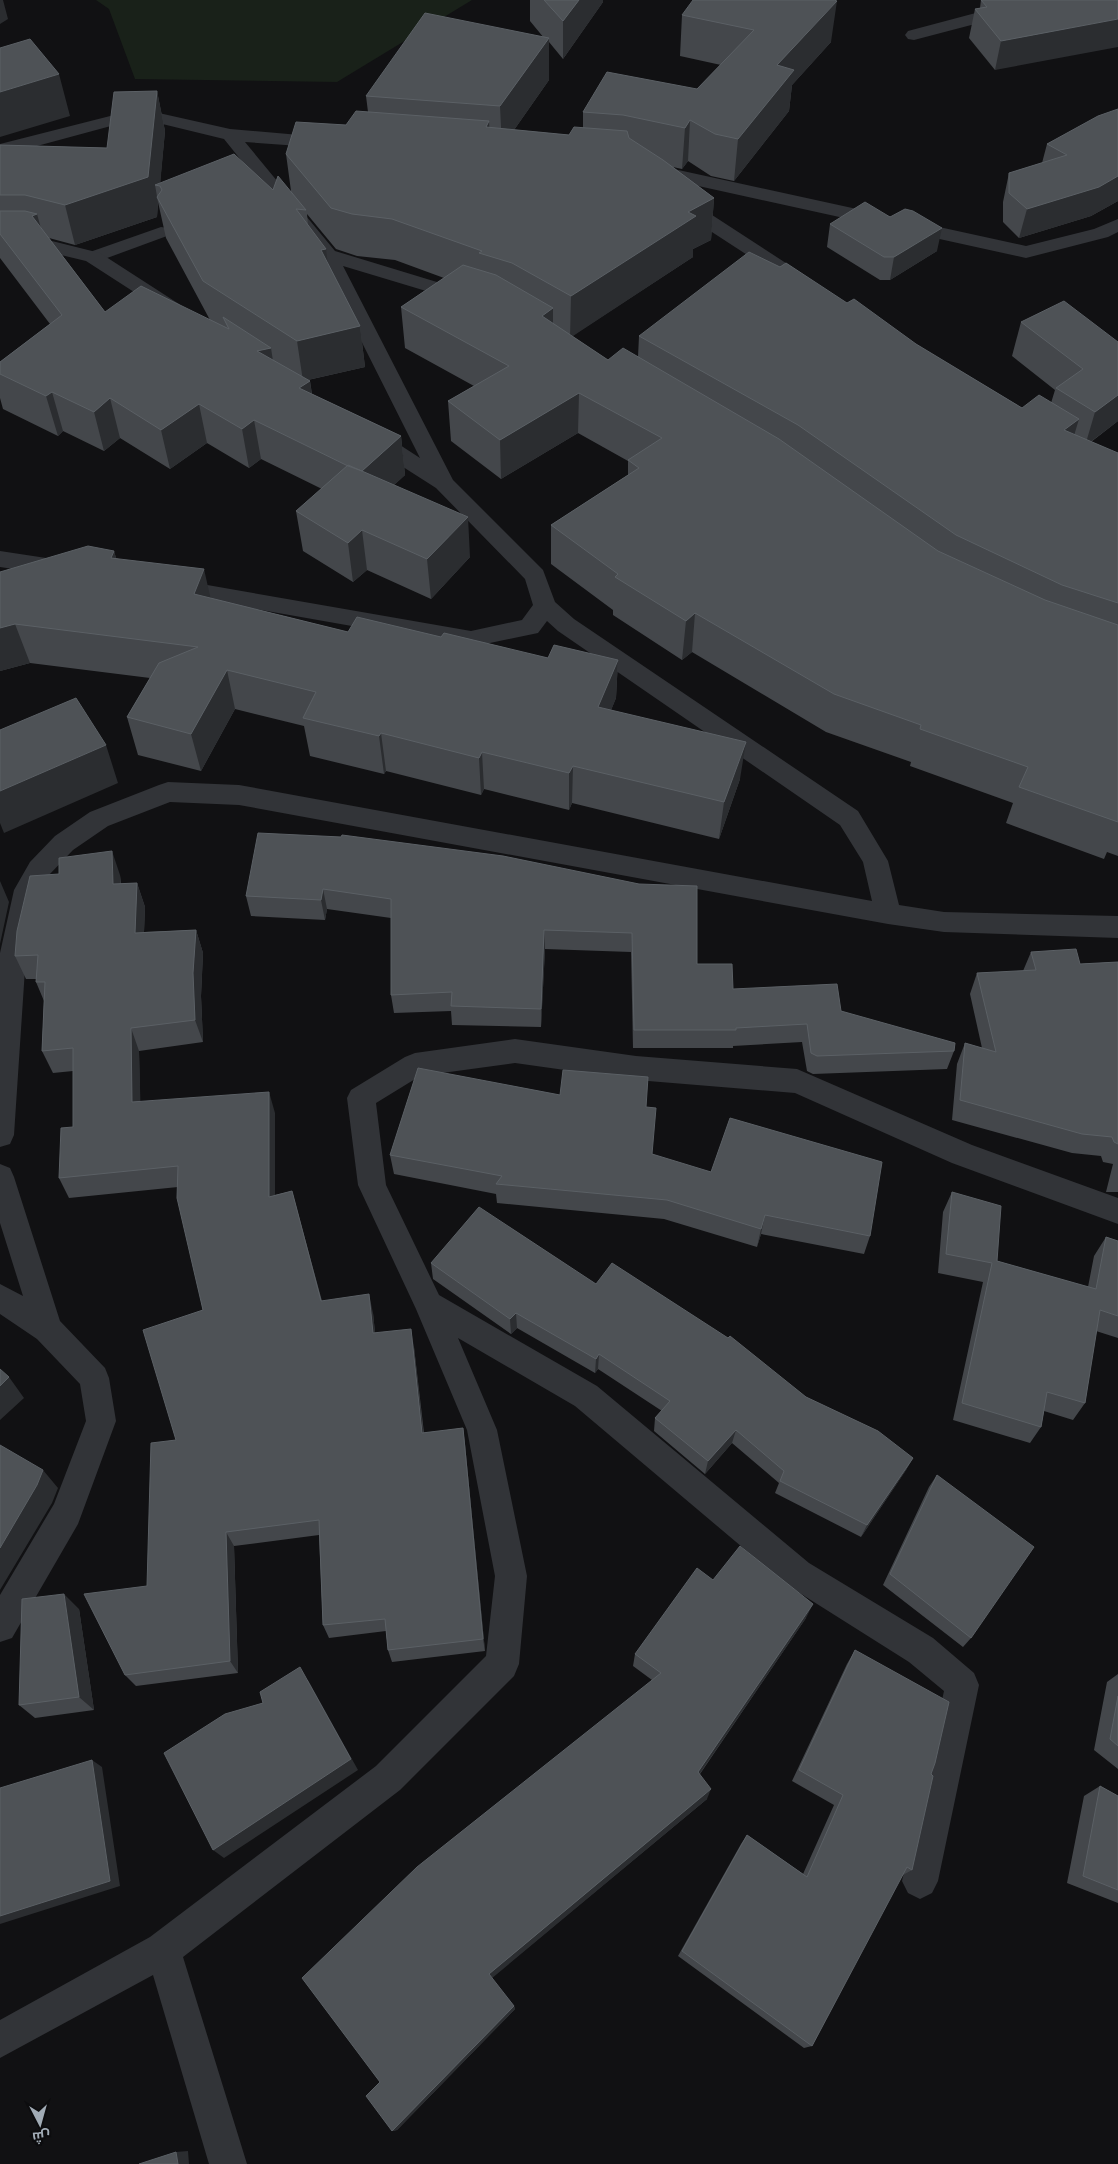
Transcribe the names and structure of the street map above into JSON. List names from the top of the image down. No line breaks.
{"north":"bottom"}
